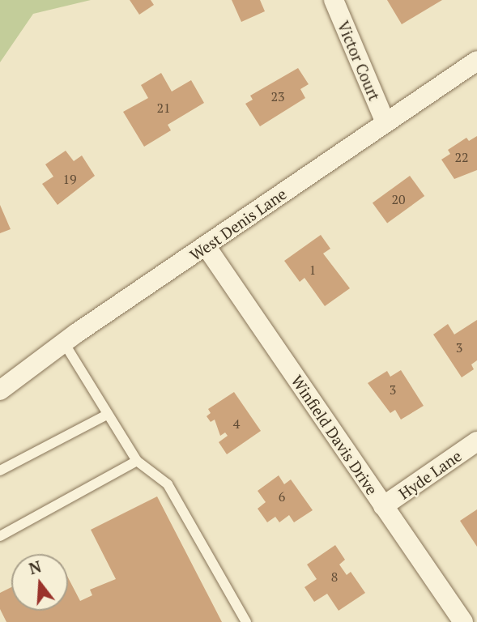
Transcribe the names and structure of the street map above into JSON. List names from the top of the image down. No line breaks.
{"streets":{"street":["Victor Court","West Denis Lane","Winfield Davis Drive","Hyde Lane"]},"crossings":[["Victor Court","West Denis Lane"],["West Denis Lane","Winfield Davis Drive"],["Winfield Davis Drive","Hyde Lane"]],"house_numbers":["23","21","22","19","20","1","3","3","4","6","8"],"north":"top"}
